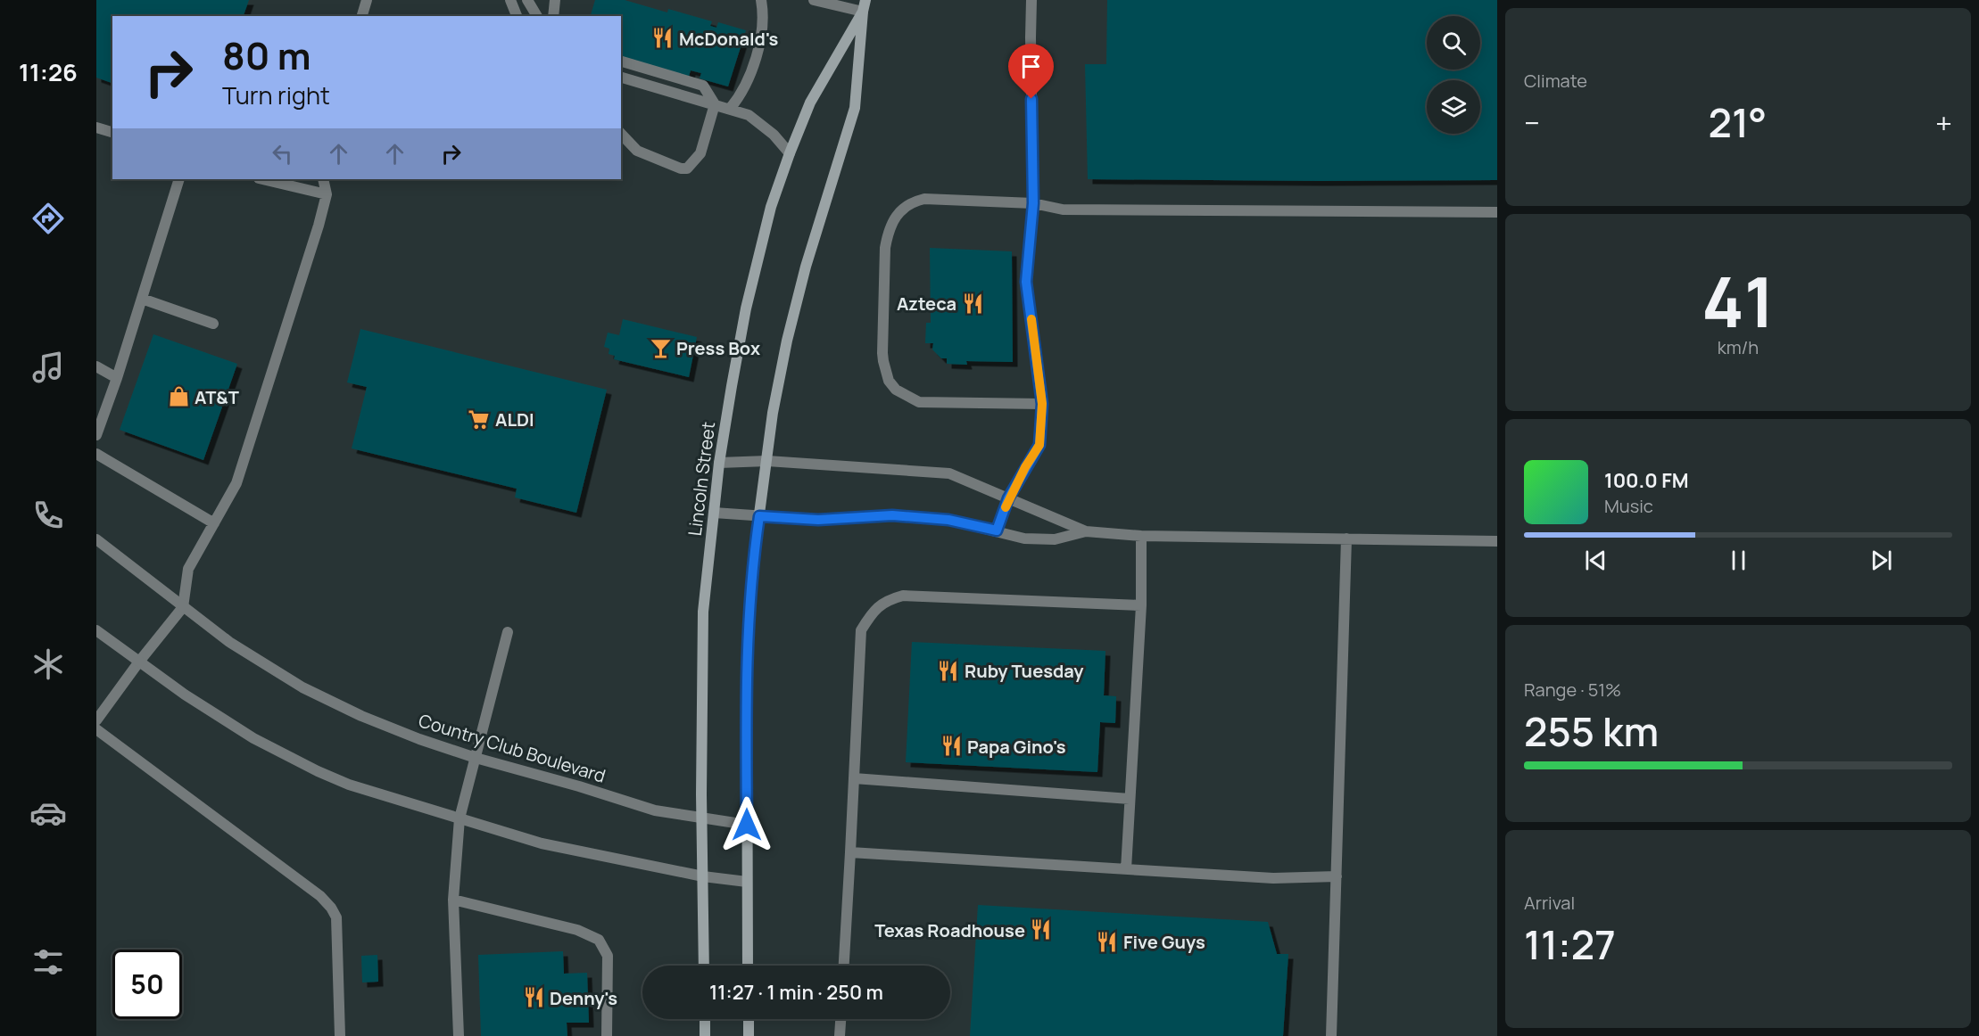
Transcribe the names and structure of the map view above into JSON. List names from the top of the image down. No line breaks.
{"streets":{"main road":["Lincoln Street"],"street":["Country Club Boulevard"]},"crossings":[["Lincoln Street","Country Club Boulevard"]],"places":{"restaurant":["McDonald's","Azteca","Ruby Tuesday","Papa Gino's","Texas Roadhouse","Five Guys","Denny's"],"bar":["Press Box"],"shop":["AT&T"],"supermarket":["ALDI"]},"page":{"tabs":"11:26","tile":["Climate",["41","km/h"],["Range · 51%","255 km"],["Arrival","11:27"]],"turn":["80 m","Turn right"],"heat":["−","21°","+"],"song":["100.0 FM","Music"],"limit":"50","trip":"11:27 · 1 min · 250 m"}}
